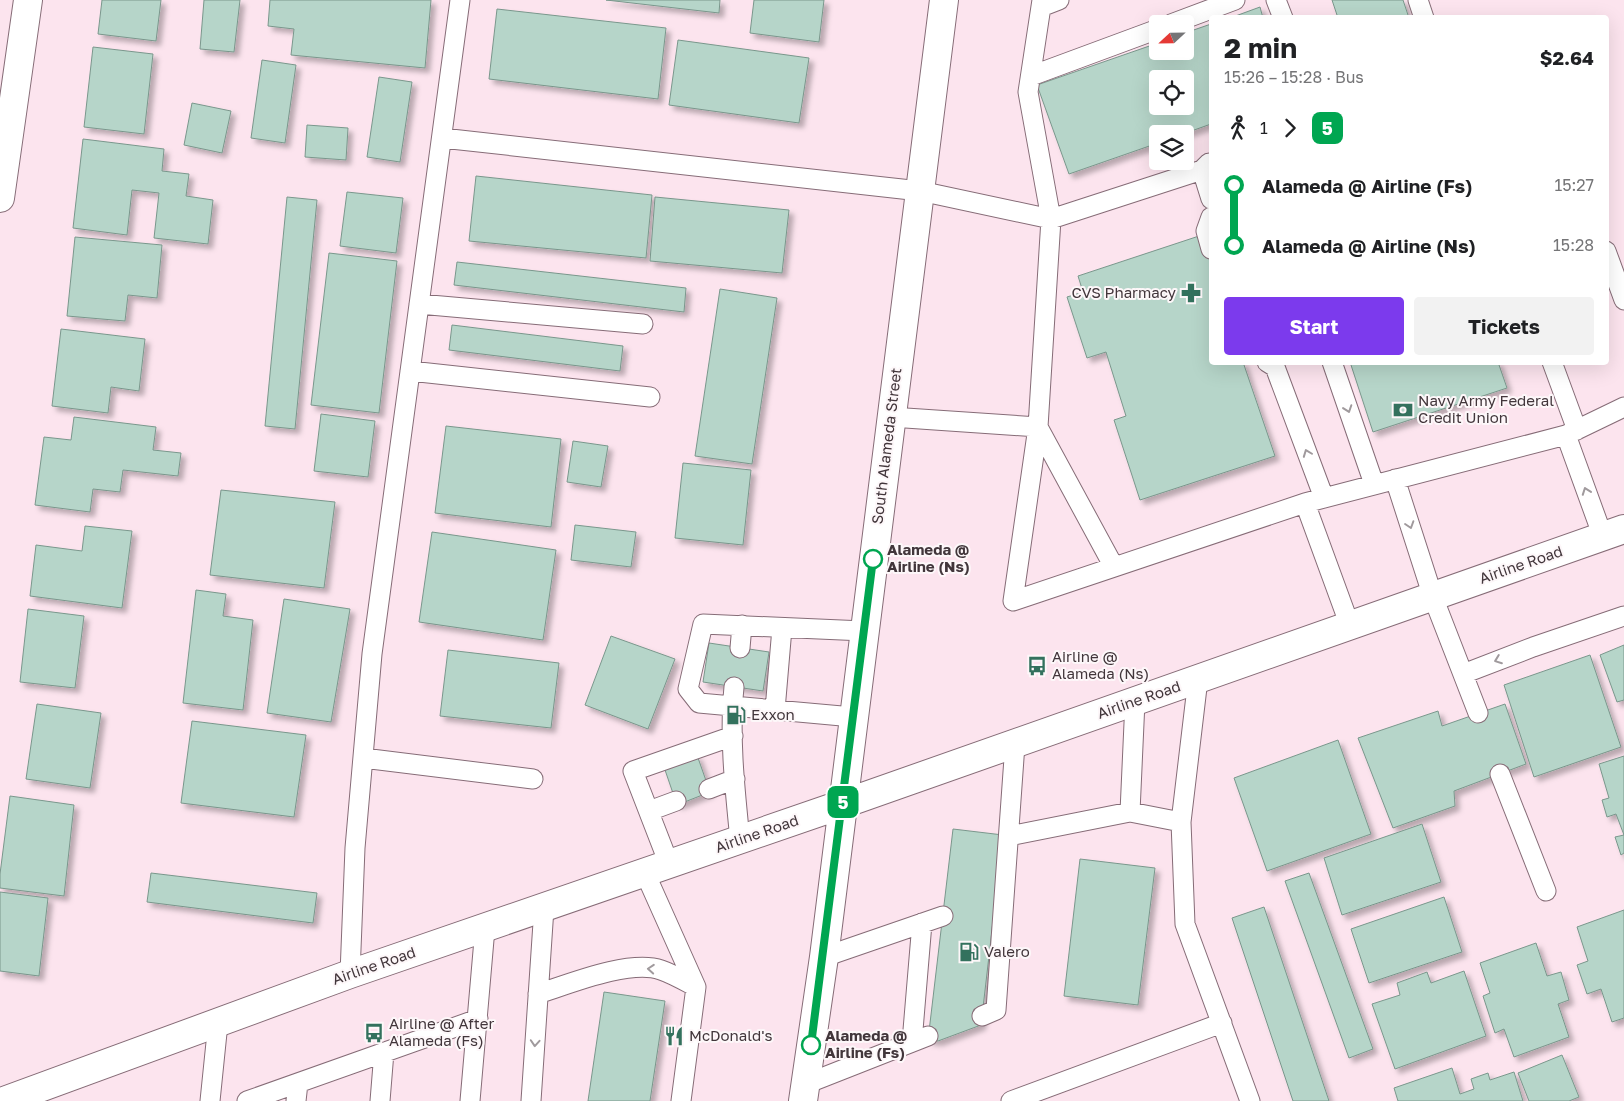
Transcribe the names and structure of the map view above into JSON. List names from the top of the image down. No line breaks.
{"streets":{"main road":["South Alameda Street","Airline Road"]},"crossings":[["South Alameda Street","Airline Road"]],"places":{"pharmacy":["CVS Pharmacy"],"bank":["Navy Army Federal Credit Union"],"other":["Alameda @ Airline (Ns)","Alameda @ Airline (Fs)"],"bus stop":["Airline @ Alameda (Ns)","Airline @ After Alameda (Fs)"],"fuel station":["Exxon","Valero"],"restaurant":["McDonald's"]},"lines":["bus line 5"],"north":"left","page":{"on_map":"5","heading":["2 min","15:26 – 15:28 · Bus","$2.64"],"legs":["1","5"],"list":[{"name":"Alameda @ Airline (Fs)","value":"15:27"},{"name":"Alameda @ Airline (Ns)","value":"15:28"}],"buttons":["Start","Tickets"]}}
